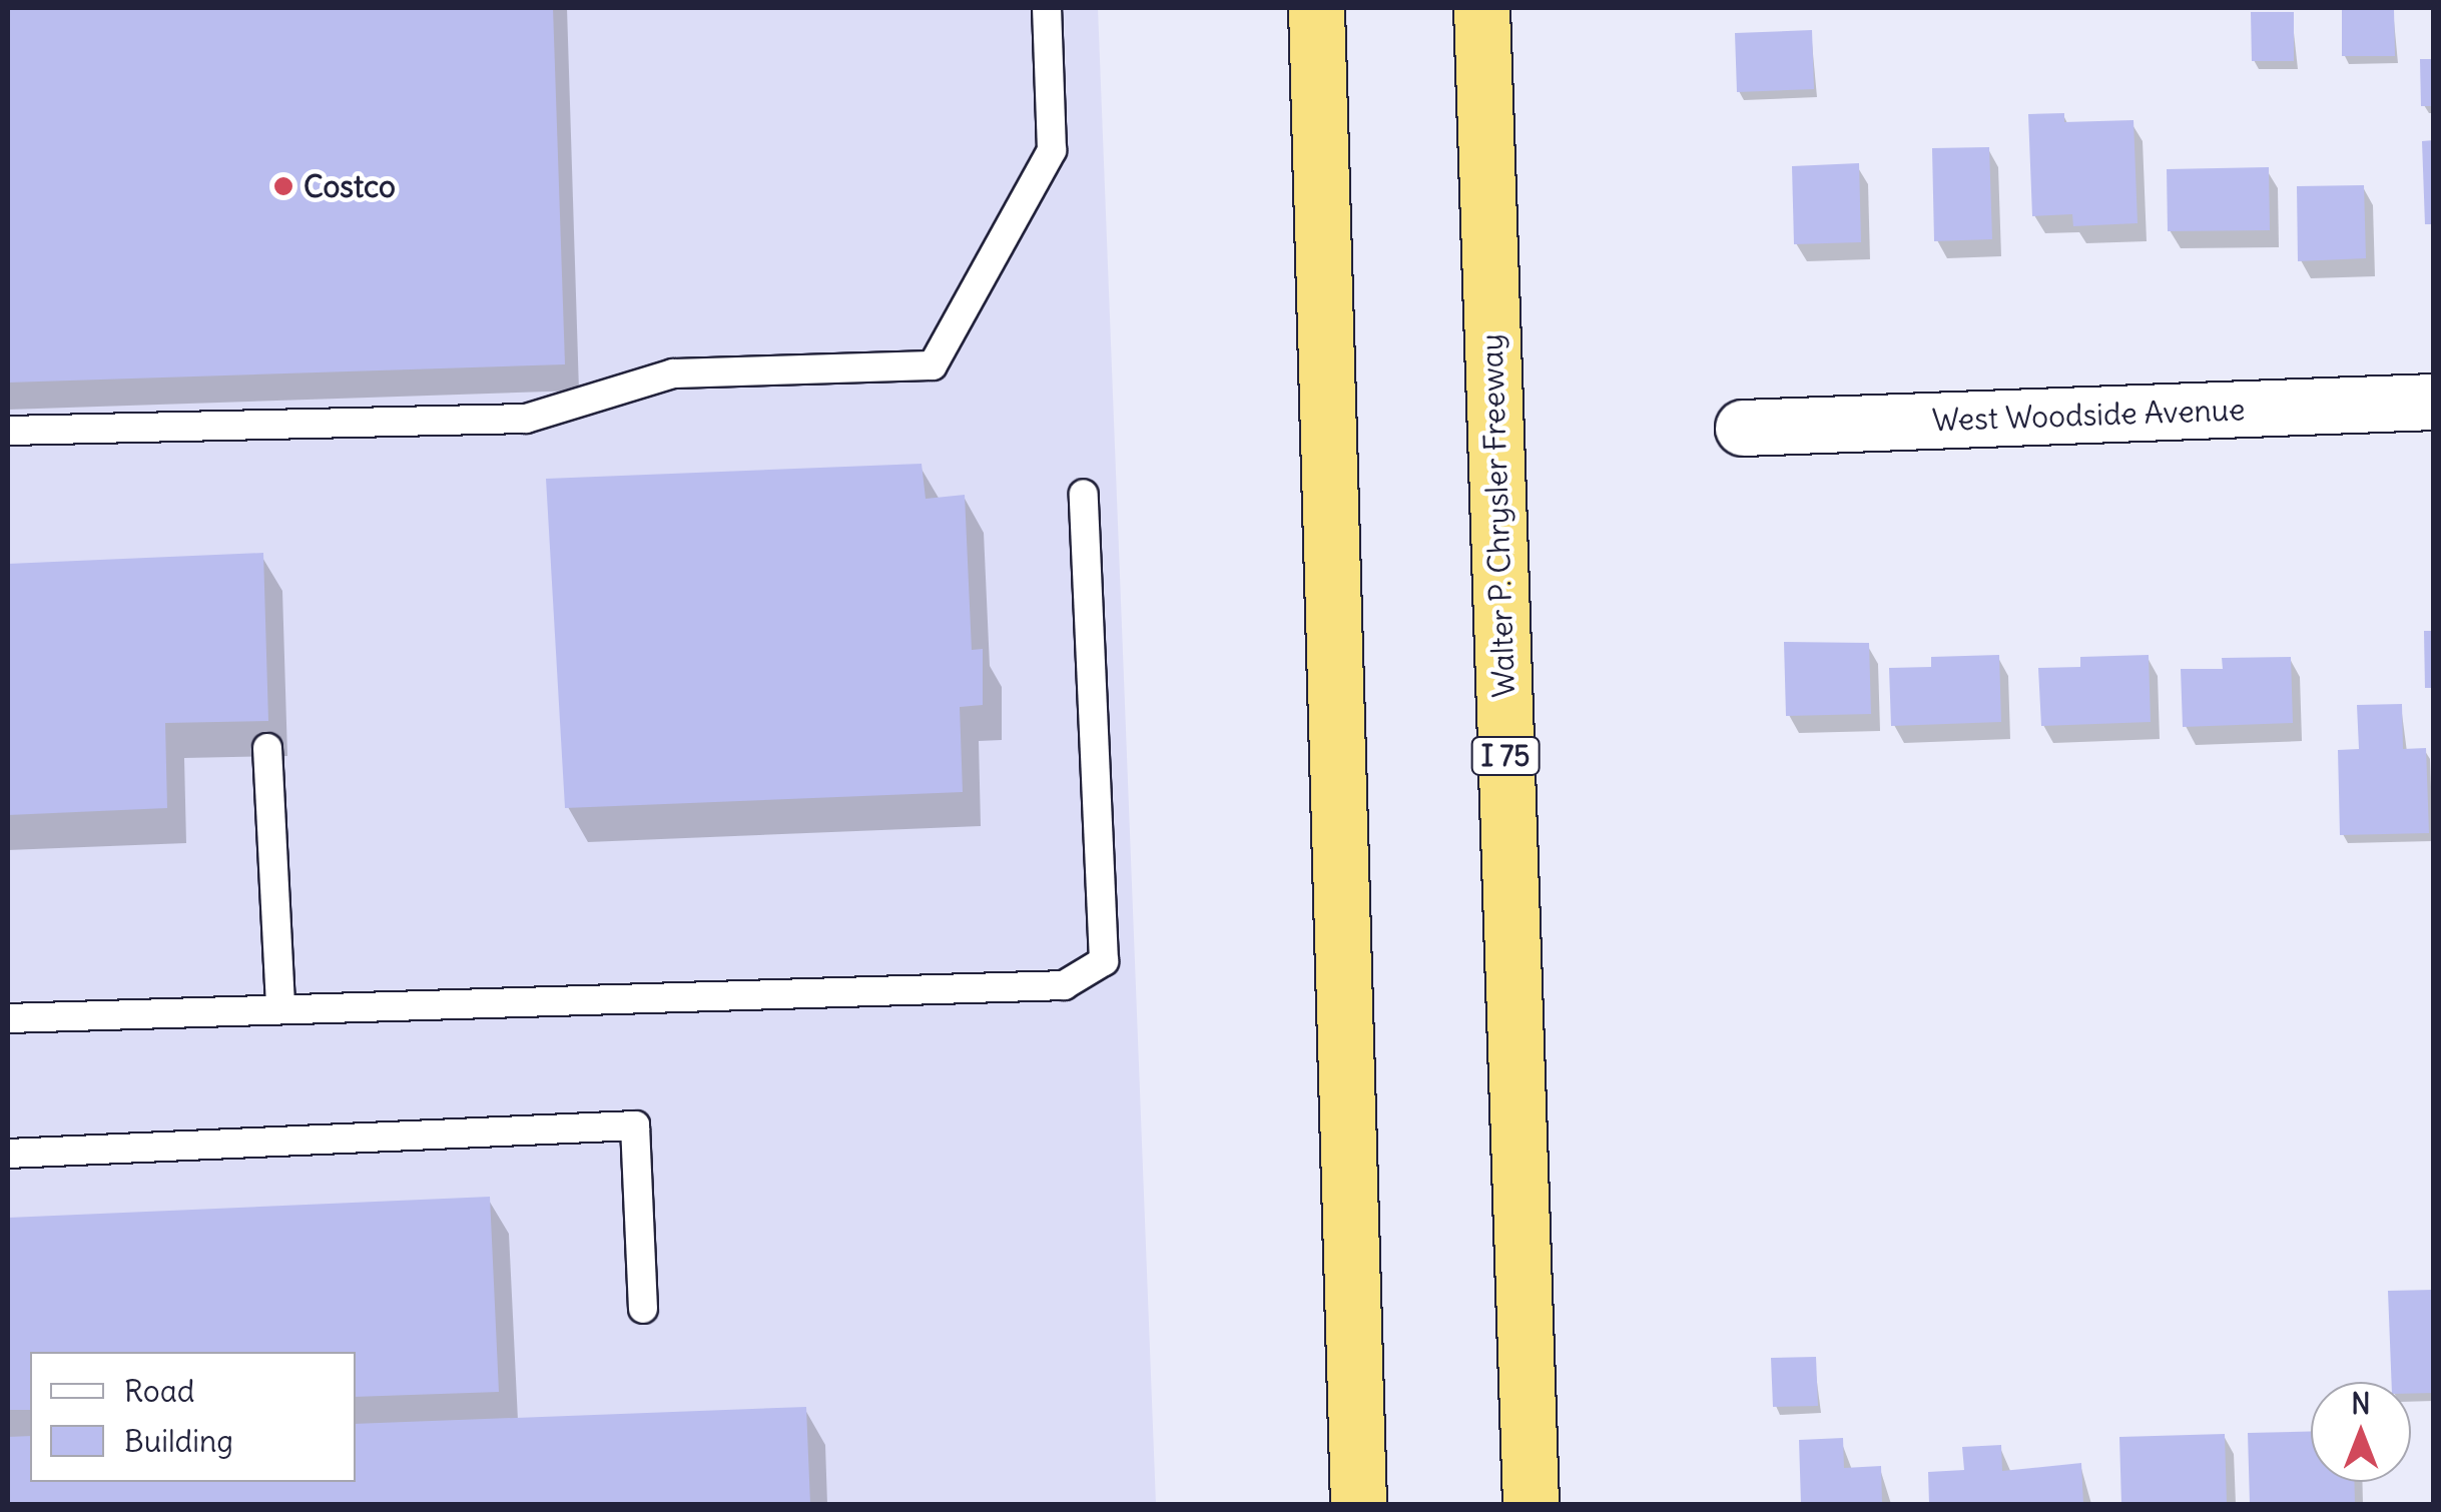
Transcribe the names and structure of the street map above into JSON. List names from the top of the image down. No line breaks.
{"streets":{"highway":["Walter P. Chrysler Freeway","I 75"],"street":["West Woodside Avenue"]},"places":["Costco"],"legend":["Road","Building"],"north":"top"}
